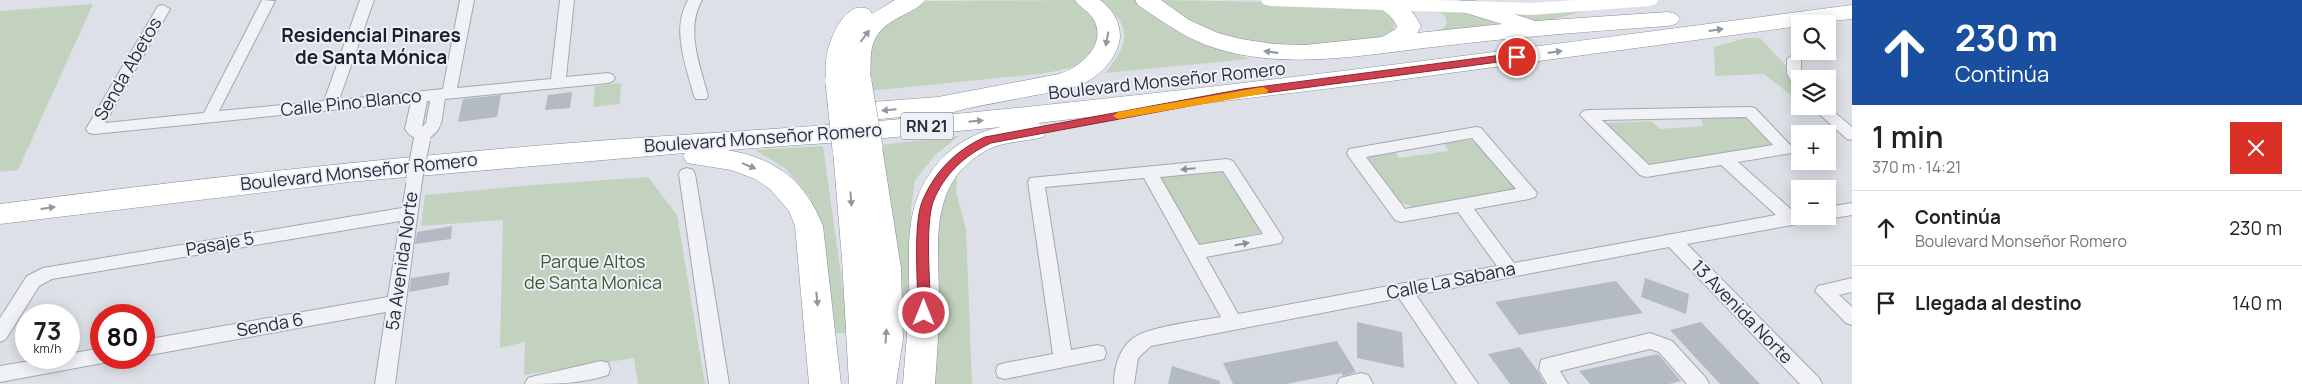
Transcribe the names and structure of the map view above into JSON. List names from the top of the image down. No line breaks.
{"streets":{"highway":["Boulevard Monseñor Romero","RN 21"],"street":["Senda Abetos","Calle Pino Blanco","Pasaje 5","5a Avenida Norte","Calle La Sabana","13 Avenida Norte","Senda 6"]},"crossings":[["Senda Abetos","Calle Pino Blanco"],["Calle Pino Blanco","5a Avenida Norte"],["Pasaje 5","5a Avenida Norte"],["5a Avenida Norte","Senda 6"],["Calle La Sabana","13 Avenida Norte"]],"districts":["Residencial Pinares de Santa Mónica"],"parks":["Parque Altos de Santa Monica"],"page":{"turn":["230 m","Continúa"],"map_buttons":["+","−"],"heading":["1 min","370 m · 14:21"],"list":[{"name":"Continúa","note":"Boulevard Monseñor Romero","value":"230 m"},{"name":"Llegada al destino","value":"140 m"}],"speed":"73 km/h","limit":"80"}}
